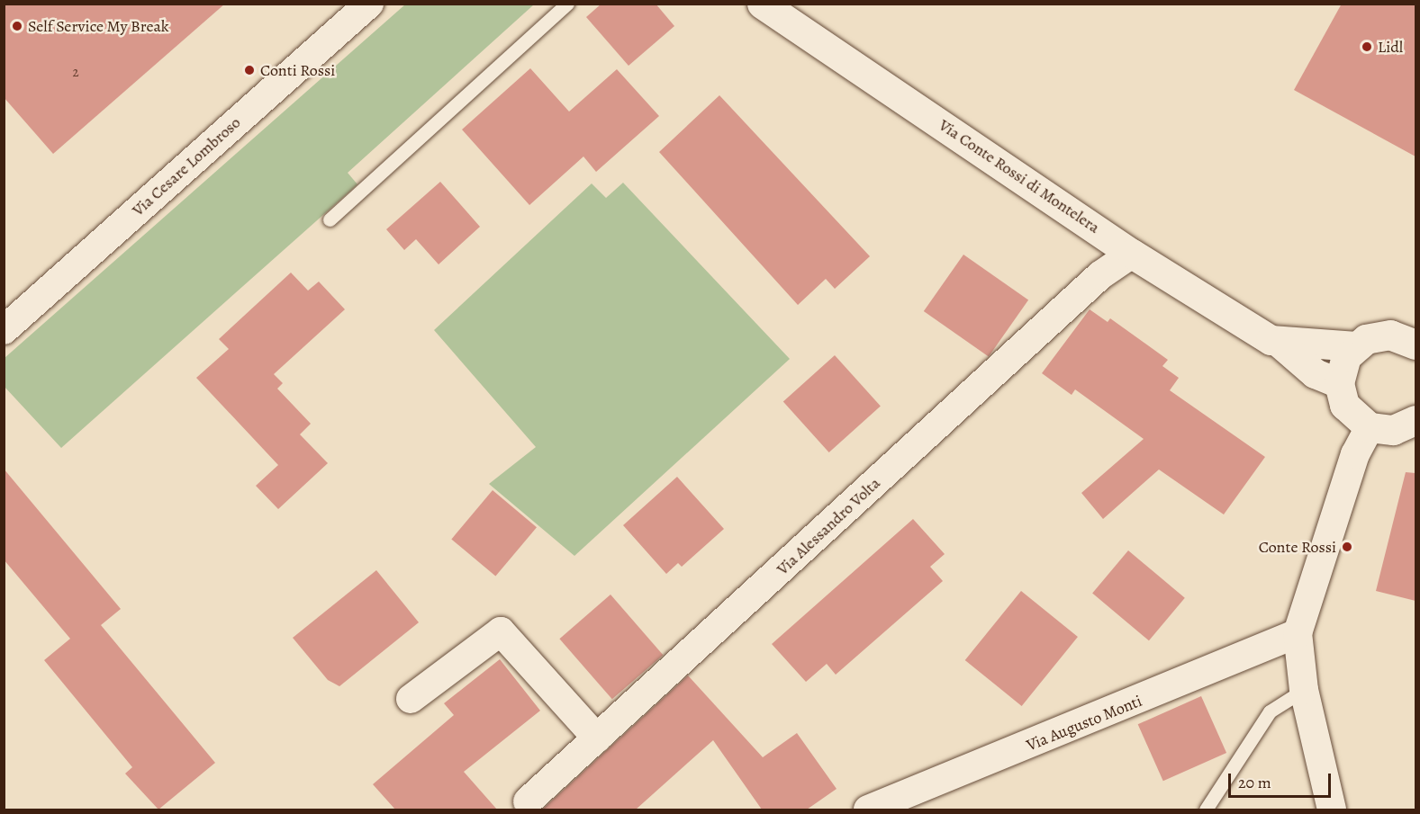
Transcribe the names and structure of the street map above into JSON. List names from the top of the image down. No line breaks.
{"streets":{"street":["Via Cesare Lombroso","Via Conte Rossi di Montelera","Via Alessandro Volta","Via Augusto Monti"]},"crossings":[["Via Conte Rossi di Montelera","Via Alessandro Volta"]],"places":["Self Service My Break","Lidl","Conti Rossi","Conte Rossi"],"house_numbers":["2"],"scale_bar":"20 m"}
